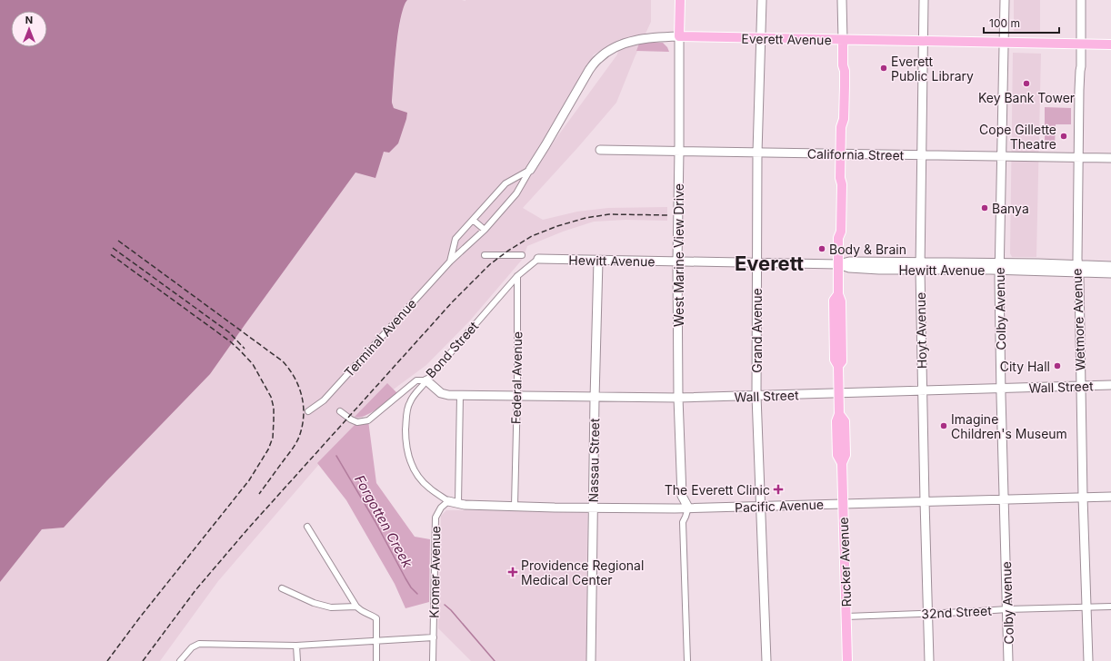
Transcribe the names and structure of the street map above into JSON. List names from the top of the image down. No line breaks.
{"streets":{"main road":["Everett Avenue","West Marine View Drive","Rucker Avenue"],"street":["California Street","Hewitt Avenue","Colby Avenue","Wetmore Avenue","Grand Avenue","Hoyt Avenue","Terminal Avenue","Bond Street","Federal Avenue","Wall Street","Nassau Street","Pacific Avenue","Kromer Avenue","32nd Street"]},"crossings":[["Everett Avenue","West Marine View Drive"],["Everett Avenue","Colby Avenue"],["Everett Avenue","Wetmore Avenue"],["Everett Avenue","Grand Avenue"],["Everett Avenue","Hoyt Avenue"],["Everett Avenue","Terminal Avenue"],["Everett Avenue","Rucker Avenue"],["California Street","West Marine View Drive"],["California Street","Colby Avenue"],["California Street","Wetmore Avenue"],["California Street","Grand Avenue"],["California Street","Hoyt Avenue"],["California Street","Rucker Avenue"],["West Marine View Drive","Hewitt Avenue"],["West Marine View Drive","Wall Street"],["West Marine View Drive","Pacific Avenue"],["Hewitt Avenue","Colby Avenue"],["Hewitt Avenue","Wetmore Avenue"],["Hewitt Avenue","Grand Avenue"],["Hewitt Avenue","Hoyt Avenue"],["Hewitt Avenue","Nassau Street"],["Hewitt Avenue","Rucker Avenue"],["Colby Avenue","Wall Street"],["Colby Avenue","Pacific Avenue"],["Colby Avenue","32nd Street"],["Wetmore Avenue","Wall Street"],["Wetmore Avenue","Pacific Avenue"],["Wetmore Avenue","32nd Street"],["Grand Avenue","Wall Street"],["Grand Avenue","Pacific Avenue"],["Hoyt Avenue","Wall Street"],["Hoyt Avenue","Pacific Avenue"],["Hoyt Avenue","32nd Street"],["Bond Street","Federal Avenue"],["Bond Street","Wall Street"],["Federal Avenue","Wall Street"],["Federal Avenue","Pacific Avenue"],["Wall Street","Nassau Street"],["Wall Street","Rucker Avenue"],["Nassau Street","Pacific Avenue"],["Pacific Avenue","Rucker Avenue"],["Pacific Avenue","Kromer Avenue"],["Rucker Avenue","32nd Street"]],"districts":["Everett"],"water":["Forgotten Creek"],"places":{"other":["Everett Public Library","Key Bank Tower","Cope Gillette Theatre","Banya","Body & Brain","City Hall","Imagine Children's Museum"],"health":["The Everett Clinic","Providence Regional Medical Center"]},"scale_bar":"100 m","north":"top"}
